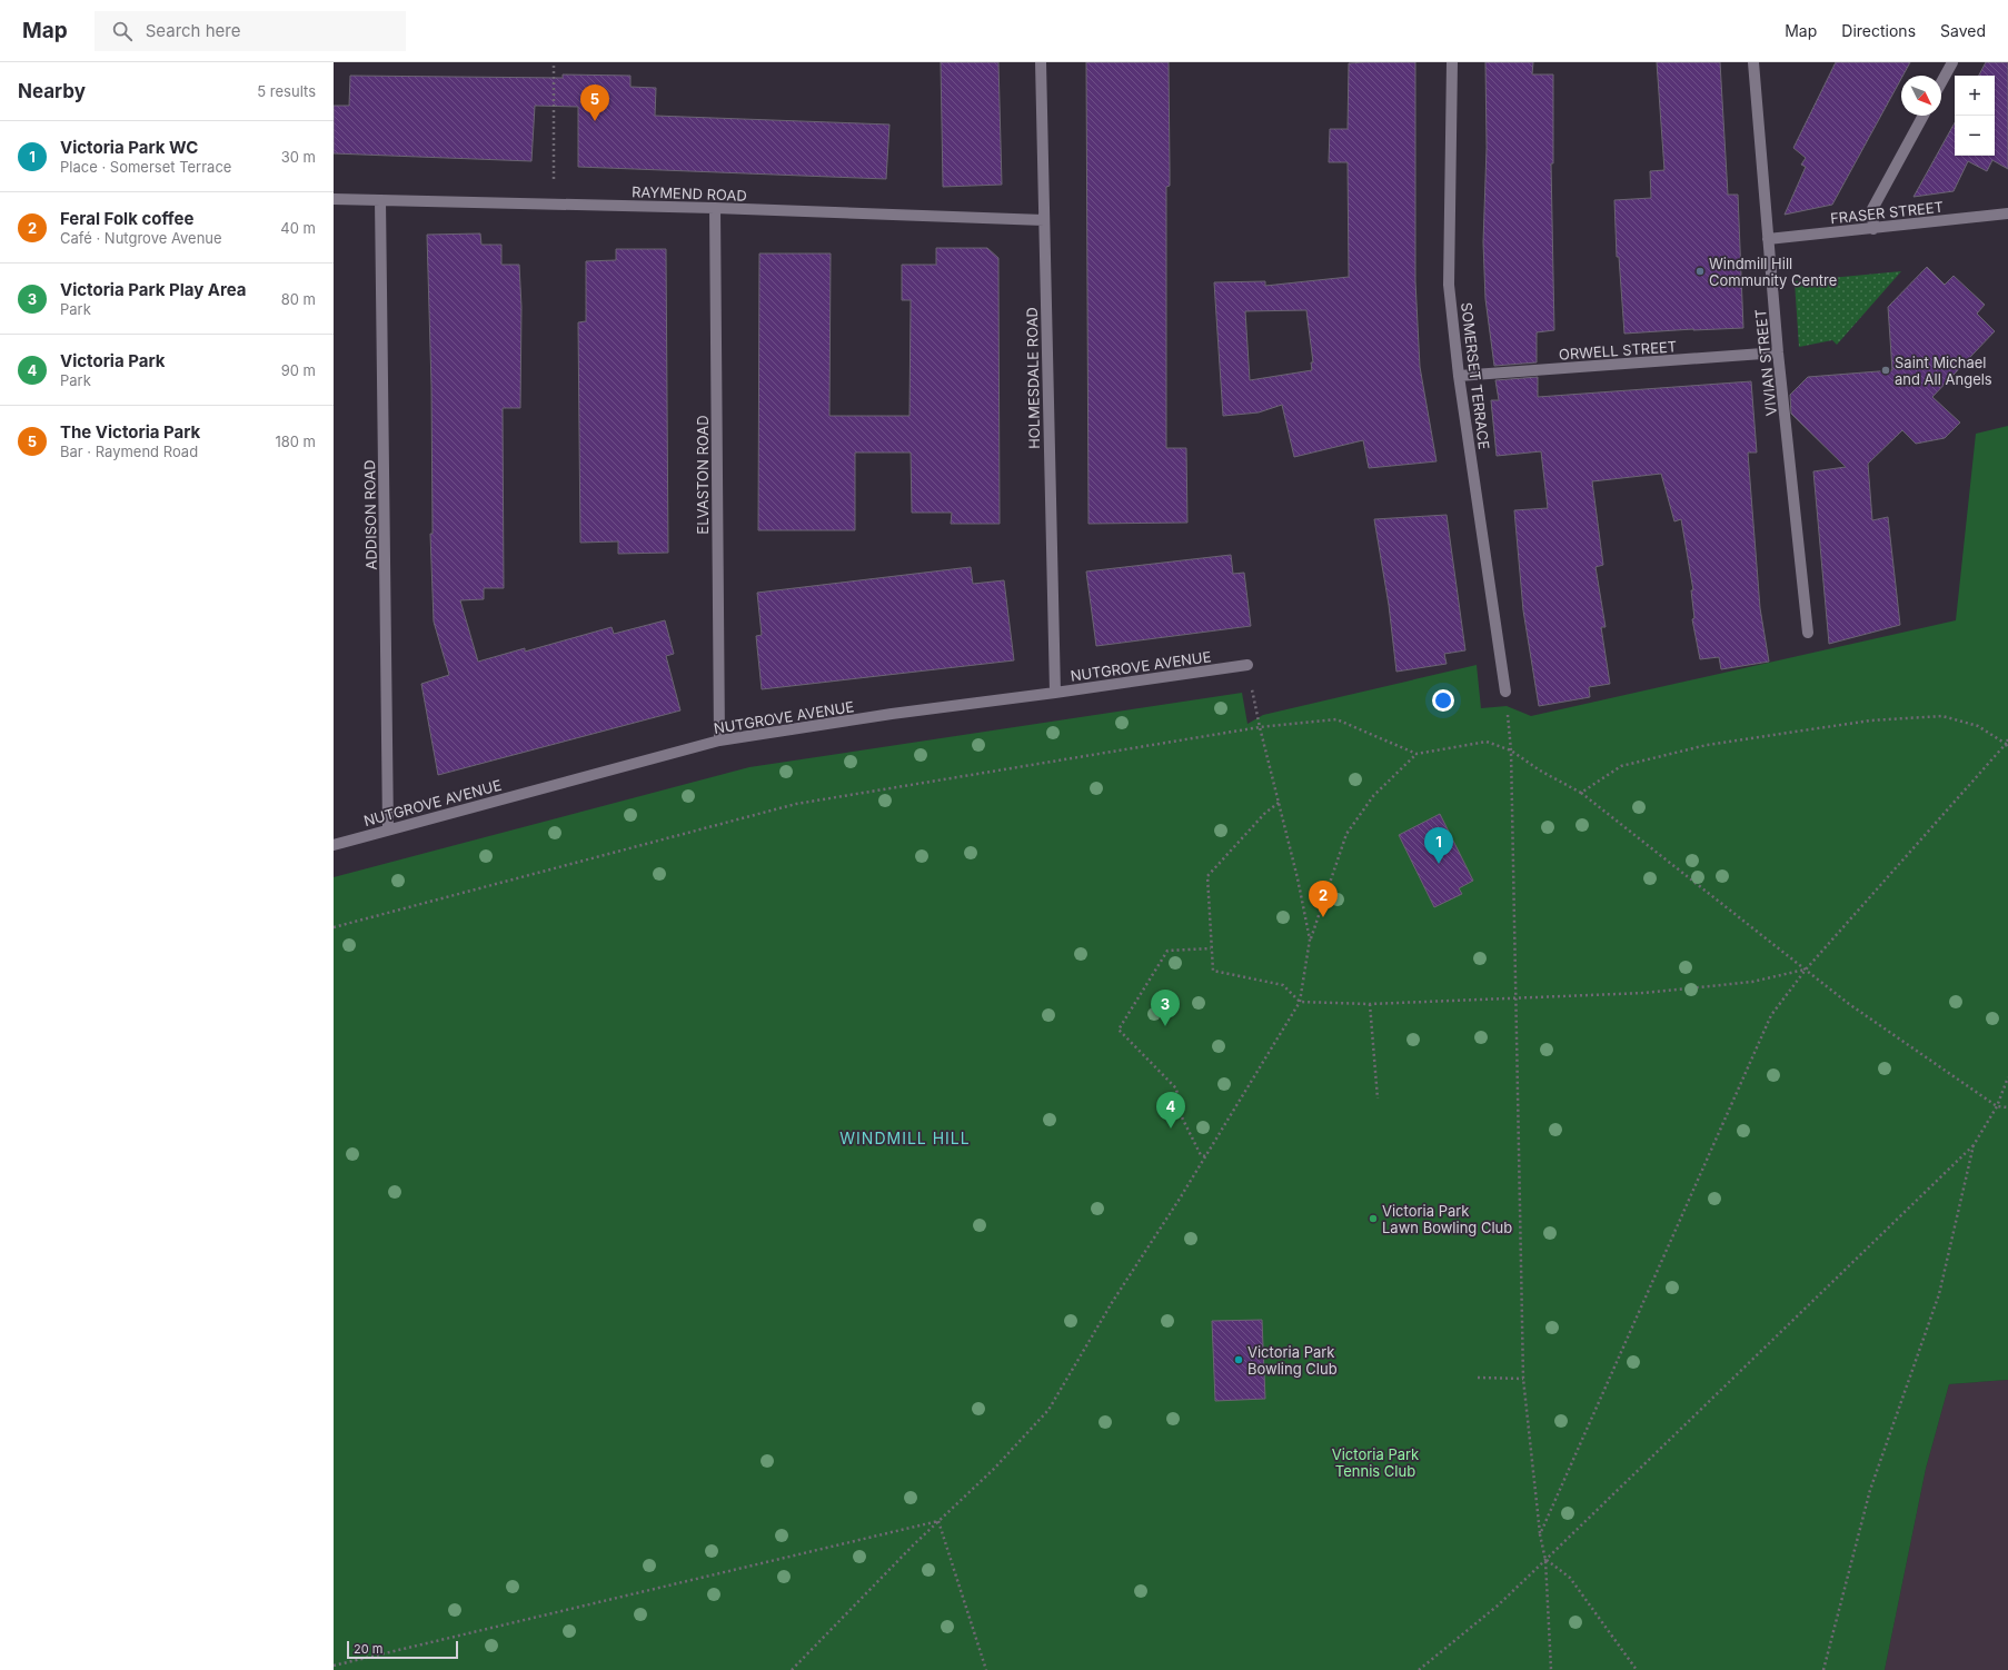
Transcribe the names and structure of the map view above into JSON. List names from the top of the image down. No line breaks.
{"streets":{"street":["RAYMEND ROAD","FRASER STREET","ORWELL STREET","VIVIAN STREET","SOMERSET TERRACE","HOLMESDALE ROAD","ELVASTON ROAD","ADDISON ROAD","NUTGROVE AVENUE"]},"crossings":[["RAYMEND ROAD","HOLMESDALE ROAD"],["RAYMEND ROAD","ELVASTON ROAD"],["RAYMEND ROAD","ADDISON ROAD"],["FRASER STREET","VIVIAN STREET"],["ORWELL STREET","VIVIAN STREET"],["ORWELL STREET","SOMERSET TERRACE"],["HOLMESDALE ROAD","NUTGROVE AVENUE"],["ELVASTON ROAD","NUTGROVE AVENUE"],["ADDISON ROAD","NUTGROVE AVENUE"]],"districts":["WINDMILL HILL"],"parks":["Victoria Park Tennis Club"],"places":["Windmill Hill Community Centre","Saint Michael and All Angels","Victoria Park Lawn Bowling Club","Victoria Park Bowling Club"],"scale_bar":"20 m","north":"bottom right","page":{"header":"Map","search":"Search here","nav":["Map","Directions","Saved"],"heading":["Nearby","5 results"],"map_buttons":["+","−"],"pins":["5","1","2","3","4"],"list":[{"mark":"1","name":"Victoria Park WC","note":"Place · Somerset Terrace","value":"30 m"},{"mark":"2","name":"Feral Folk coffee","note":"Café · Nutgrove Avenue","value":"40 m"},{"mark":"3","name":"Victoria Park Play Area","note":"Park","value":"80 m"},{"mark":"4","name":"Victoria Park","note":"Park","value":"90 m"},{"mark":"5","name":"The Victoria Park","note":"Bar · Raymend Road","value":"180 m"}],"scale":"20 m"}}
